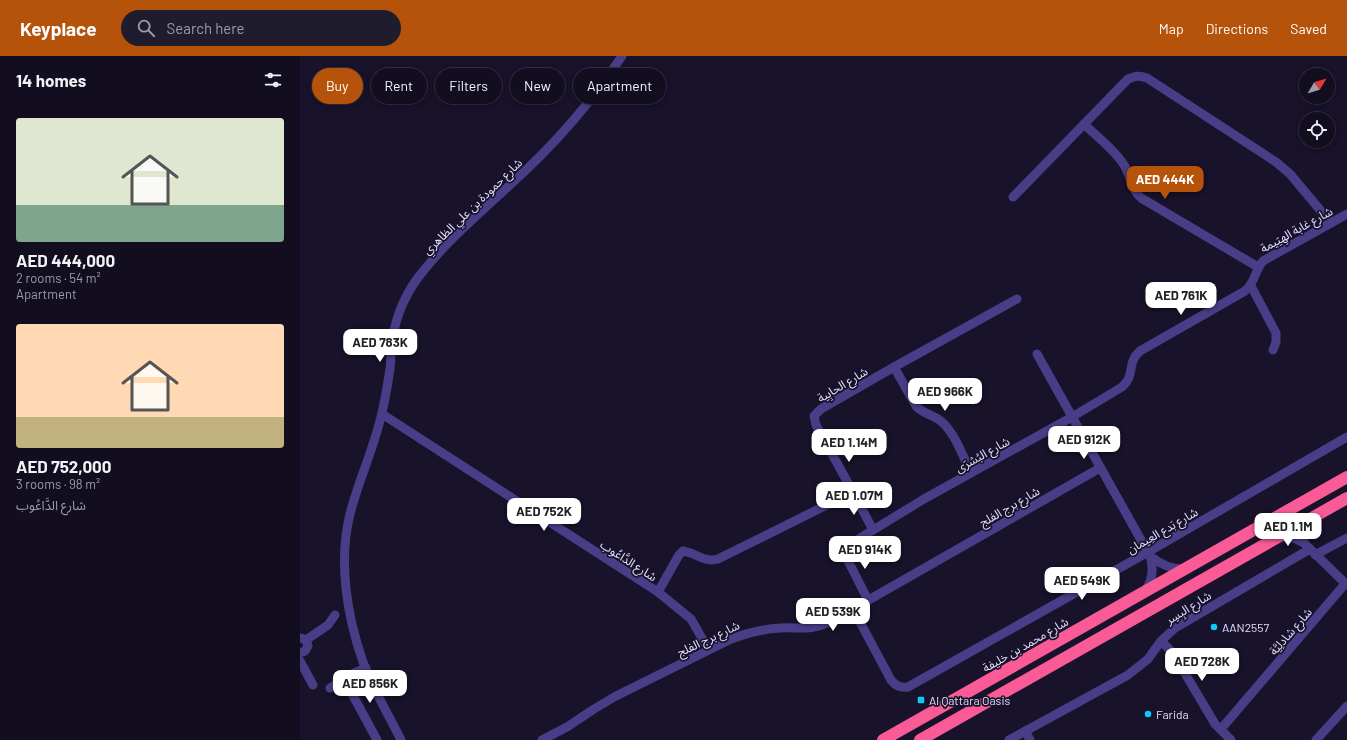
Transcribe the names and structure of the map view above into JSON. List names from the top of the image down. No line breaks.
{"streets":{"highway":["شارع محمد بن خليفة"],"street":["شارع حمودة بن علي الظاهري","شارع غابة الهِيَيمة","شارع الحابِية","شارع البُشرَى","شارع برج الفلج","شارع بَدع العِيمان","شارع الدَّاعُوب","شارع البِسِر","شارع شادلِيَّة"]},"crossings":[["شارع حمودة بن علي الظاهري","شارع الدَّاعُوب"],["شارع البُشرَى","شارع برج الفلج"],["شارع برج الفلج","شارع بَدع العِيمان"],["شارع برج الفلج","شارع الدَّاعُوب"]],"places":{"other":["AAN2557","Farida"],"transit":["Al Qattara Oasis"]},"north":"top right","page":{"header":"Keyplace","search":"Search here","nav":["Map","Directions","Saved"],"heading":"14 homes","chip":["Buy","Rent","Filters","New","Apartment"],"list":[{"name":"AED 444,000","note":"2 rooms · 54 m² · Apartment"},{"name":"AED 752,000","note":"3 rooms · 98 m² · شارع الدَّاعُوب"}],"price":["AED 444K","AED 761K","AED 783K","AED 966K","AED 912K","AED 1.14M","AED 1.07M","AED 752K","AED 1.1M","AED 914K","AED 549K","AED 539K","AED 728K","AED 856K"]}}
